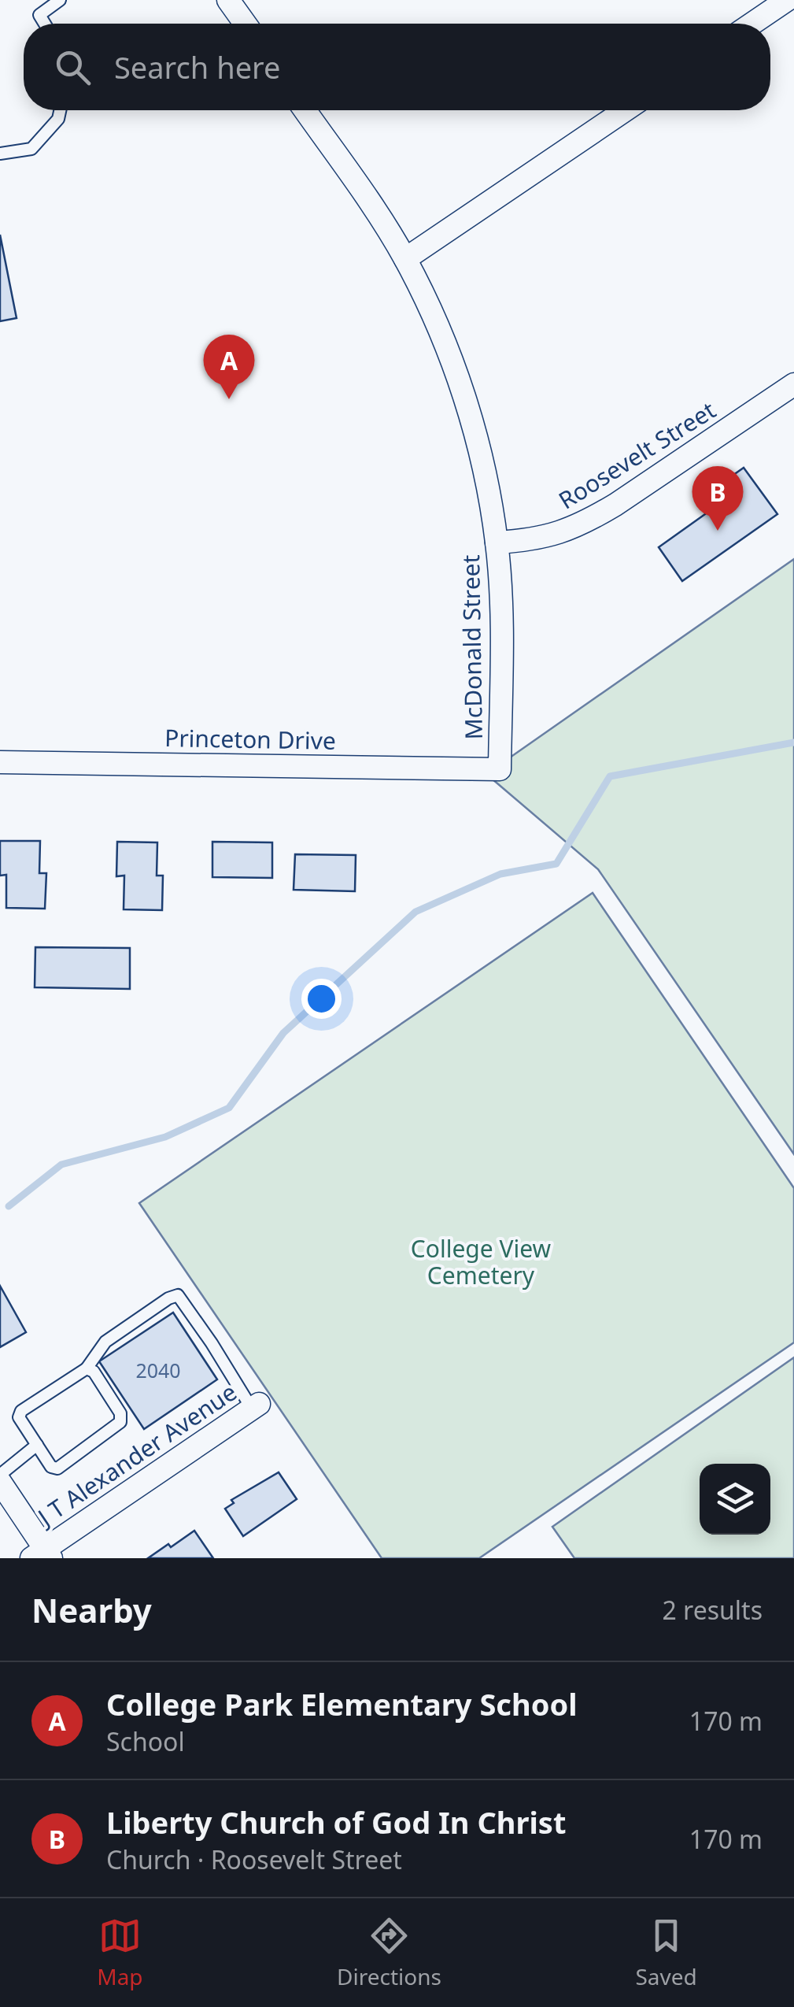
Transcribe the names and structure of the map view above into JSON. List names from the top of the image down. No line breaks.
{"streets":{"street":["Roosevelt Street","McDonald Street","Princeton Drive","J T Alexander Avenue"]},"crossings":[["Roosevelt Street","McDonald Street"],["McDonald Street","Princeton Drive"]],"parks":["College View Cemetery"],"house_numbers":["2040"],"page":{"search":"Search here","pins":["A","B"],"heading":["Nearby","2 results"],"list":[{"mark":"A","name":"College Park Elementary School","note":"School","value":"170 m"},{"mark":"B","name":"Liberty Church of God In Christ","note":"Church · Roosevelt Street","value":"170 m"}],"nav":["Map","Directions","Saved"]}}
